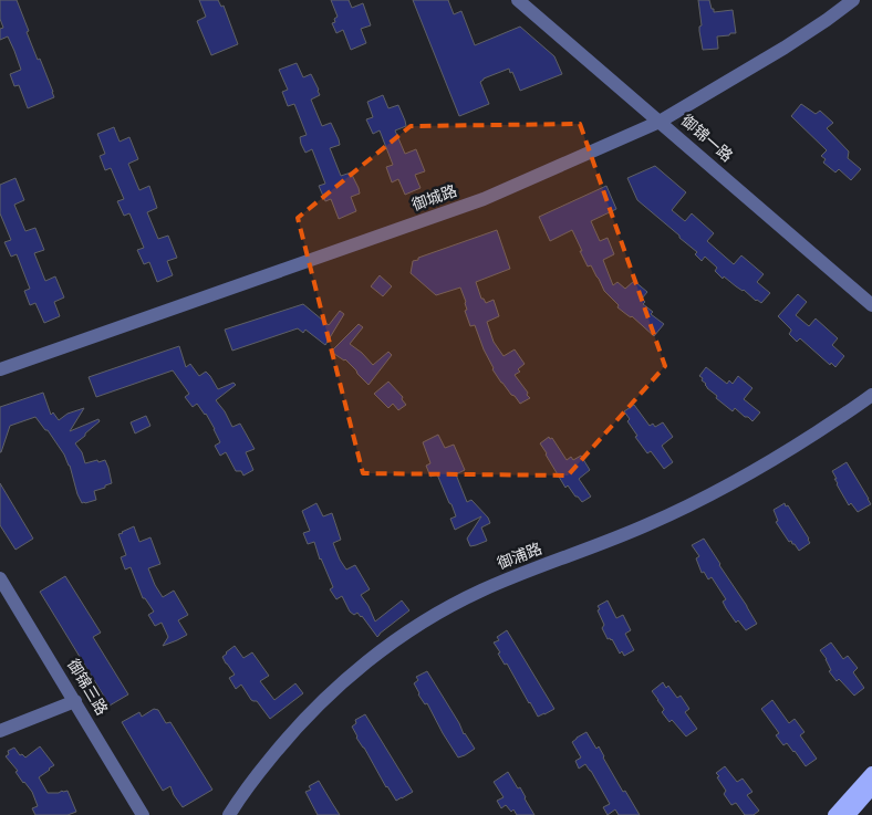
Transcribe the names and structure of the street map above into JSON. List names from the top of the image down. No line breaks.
{"streets":{"street":["御锦一路","御城路","御浦路","御锦三路"]},"crossings":[["御锦一路","御城路"]]}
